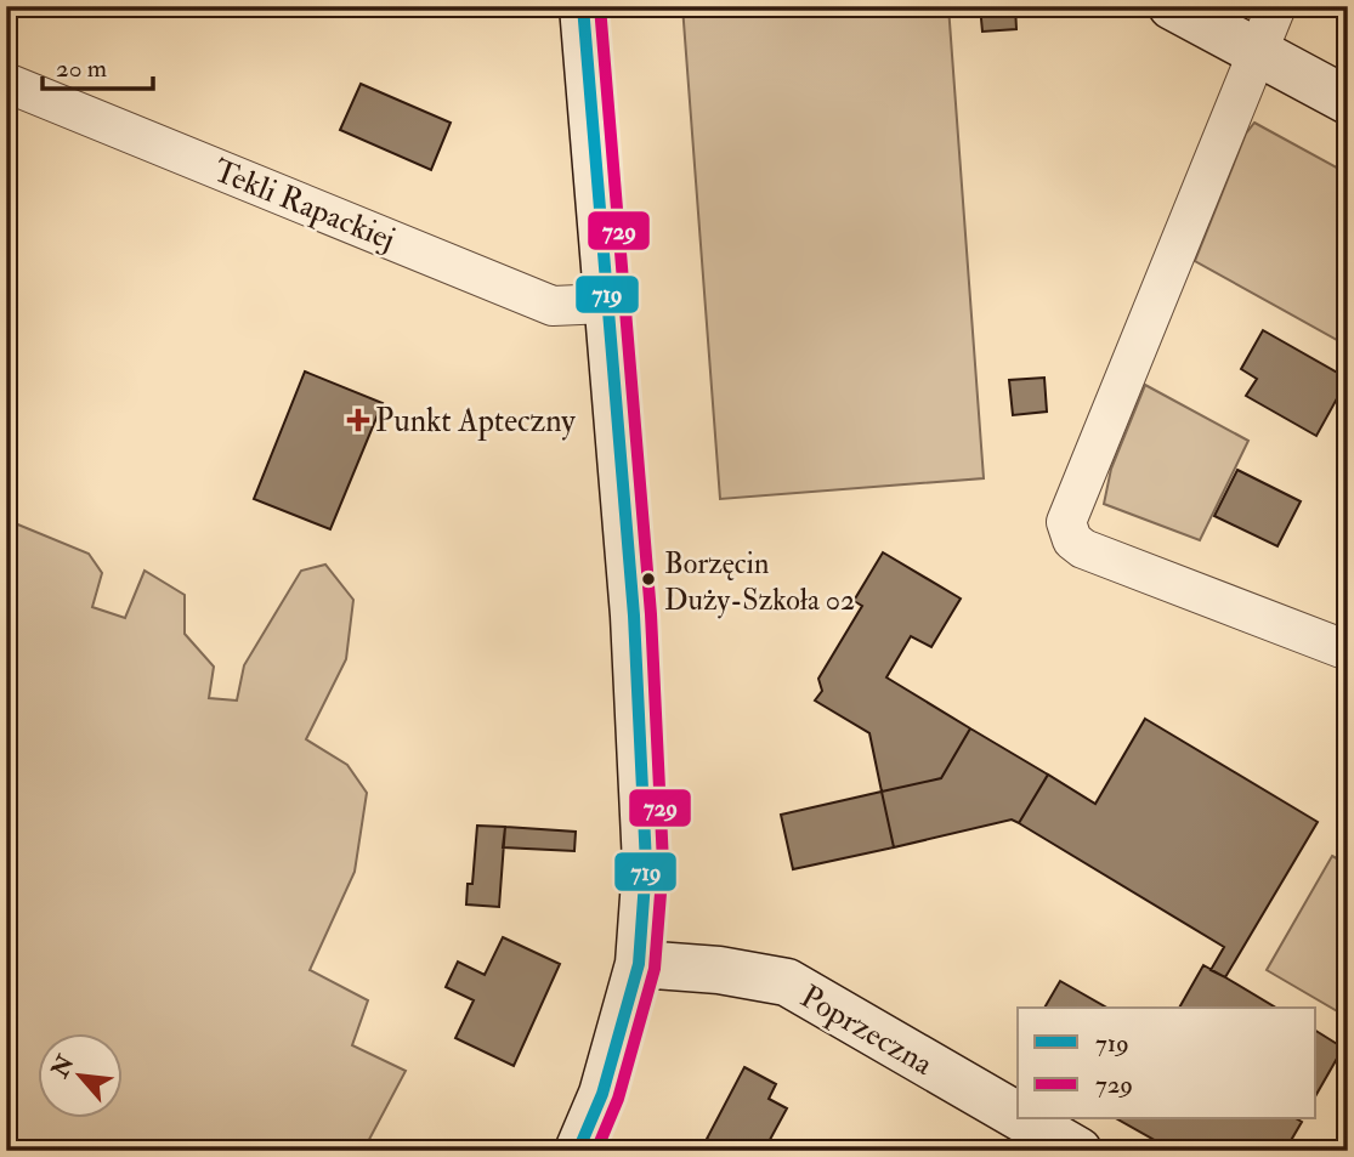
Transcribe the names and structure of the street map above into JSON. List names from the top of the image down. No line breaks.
{"streets":{"main road":["Poprzeczna"],"street":["Tekli Rapackiej"]},"places":{"health":["Punkt Apteczny"],"other":["Borzęcin Duży-Szkoła 02"]},"lines":["transit line 719","transit line 729"],"legend":["719","729"],"scale_bar":"20 m","north":"top left"}
